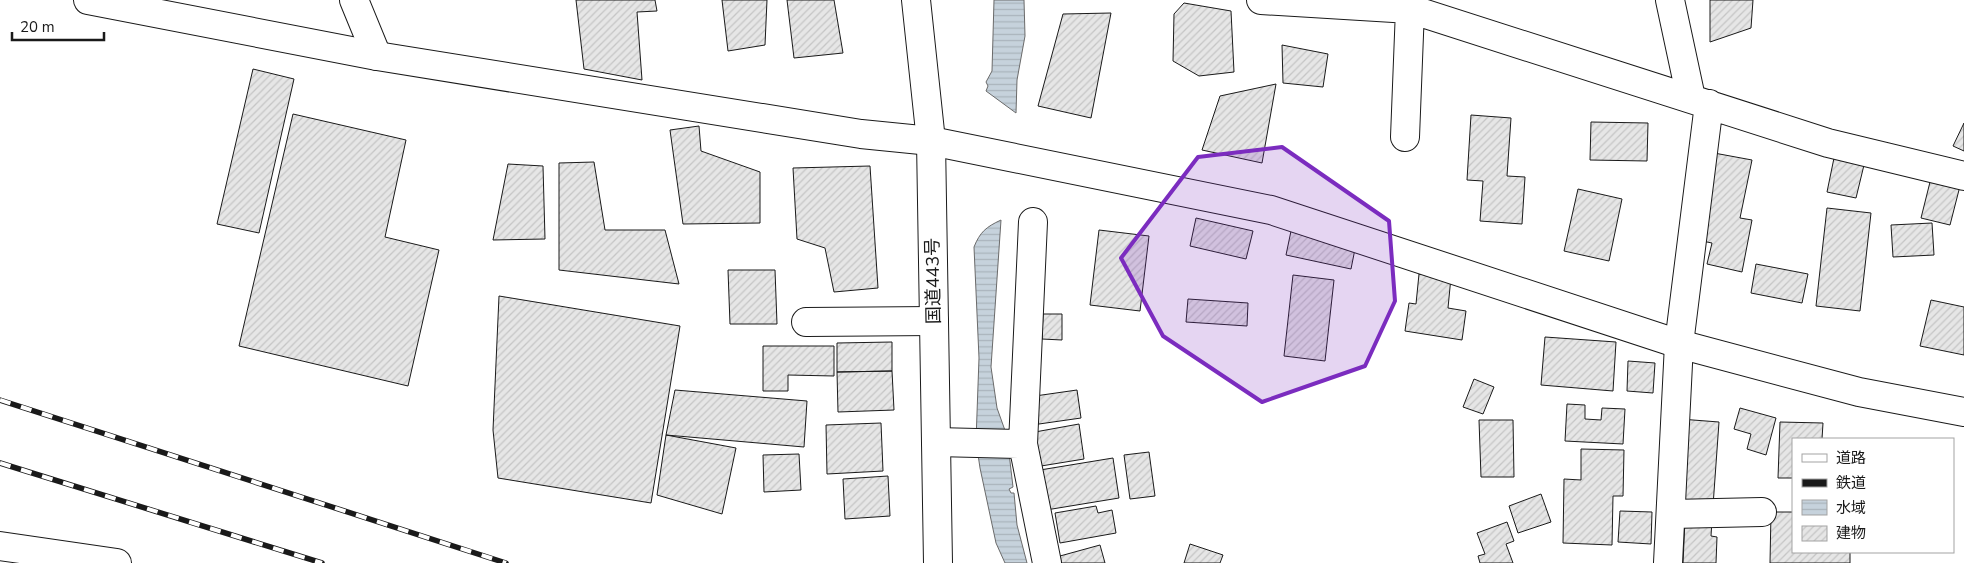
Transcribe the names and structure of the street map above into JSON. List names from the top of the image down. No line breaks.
{"streets":{"main road":["国道443号"]},"legend":["道路","鉄道","水域","建物"],"scale_bar":"20 m"}
